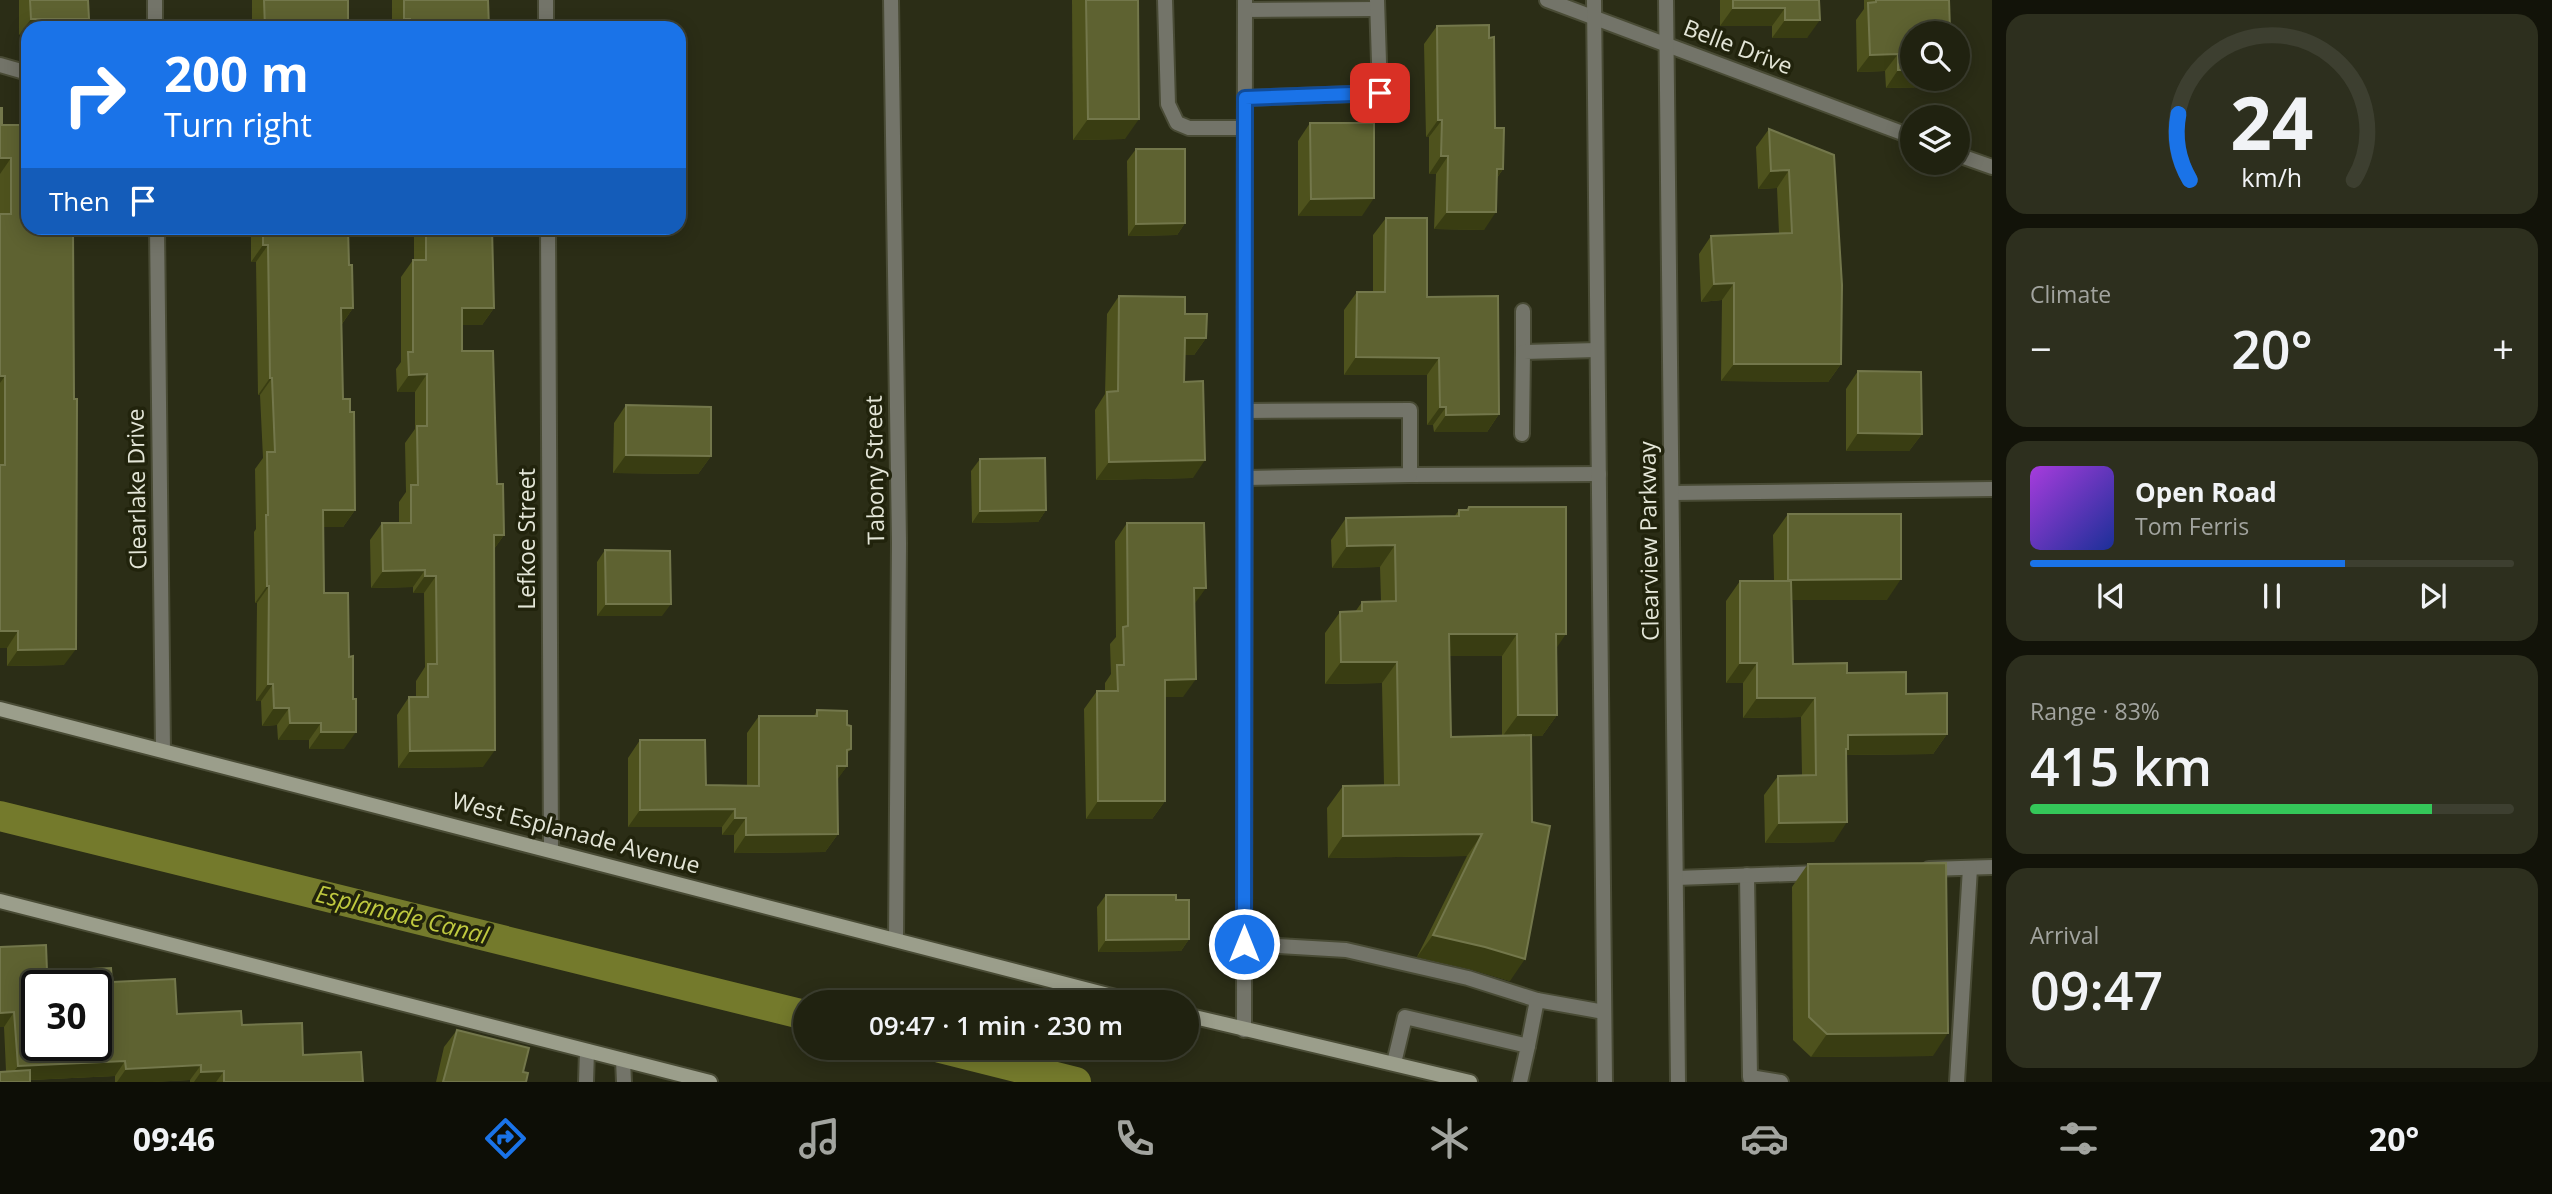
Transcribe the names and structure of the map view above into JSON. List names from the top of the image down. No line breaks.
{"streets":{"main road":["West Esplanade Avenue"],"street":["Belle Drive","Tabony Street","Clearlake Drive","Lefkoe Street","Clearview Parkway"]},"crossings":[["Belle Drive","Clearview Parkway"],["Tabony Street","West Esplanade Avenue"],["Clearlake Drive","West Esplanade Avenue"],["Lefkoe Street","West Esplanade Avenue"]],"water":["Esplanade Canal"],"page":{"turn":["200 m","Turn right"],"then":"Then","tile":["Climate",["Range · 83%","415 km"],["Arrival","09:47"]],"heat":["−","20°","+"],"song":["Open Road","Tom Ferris"],"limit":"30","trip":"09:47 · 1 min · 230 m","tabs":["09:46","20°"],"gauge":["24","km/h"]}}
